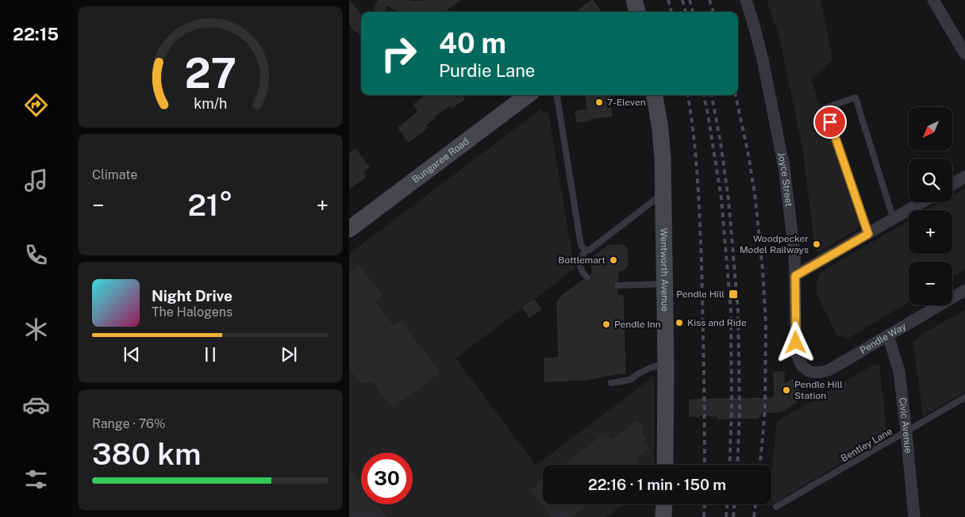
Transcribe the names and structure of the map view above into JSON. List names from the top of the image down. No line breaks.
{"streets":{"main road":["Bungaree Road","Wentworth Avenue"],"street":["Joyce Street","Pendle Way","Civic Avenue"],"lane":["Bentley Lane"]},"crossings":[["Joyce Street","Pendle Way"],["Pendle Way","Civic Avenue"],["Civic Avenue","Bentley Lane"]],"places":{"other":["7-Eleven","Woodpecker Model Railways","Bottlemart","Kiss and Ride","Pendle Inn","Pendle Hill Station"],"transit":["Pendle Hill"]},"north":"bottom left","page":{"tabs":"22:15","turn":["40 m","Purdie Lane"],"map_buttons":["+","−"],"tile":["Climate",["Range · 76%","380 km"]],"heat":["−","21°","+"],"song":["Night Drive","The Halogens"],"limit":"30","trip":"22:16 · 1 min · 150 m","gauge":["27","km/h"]}}
